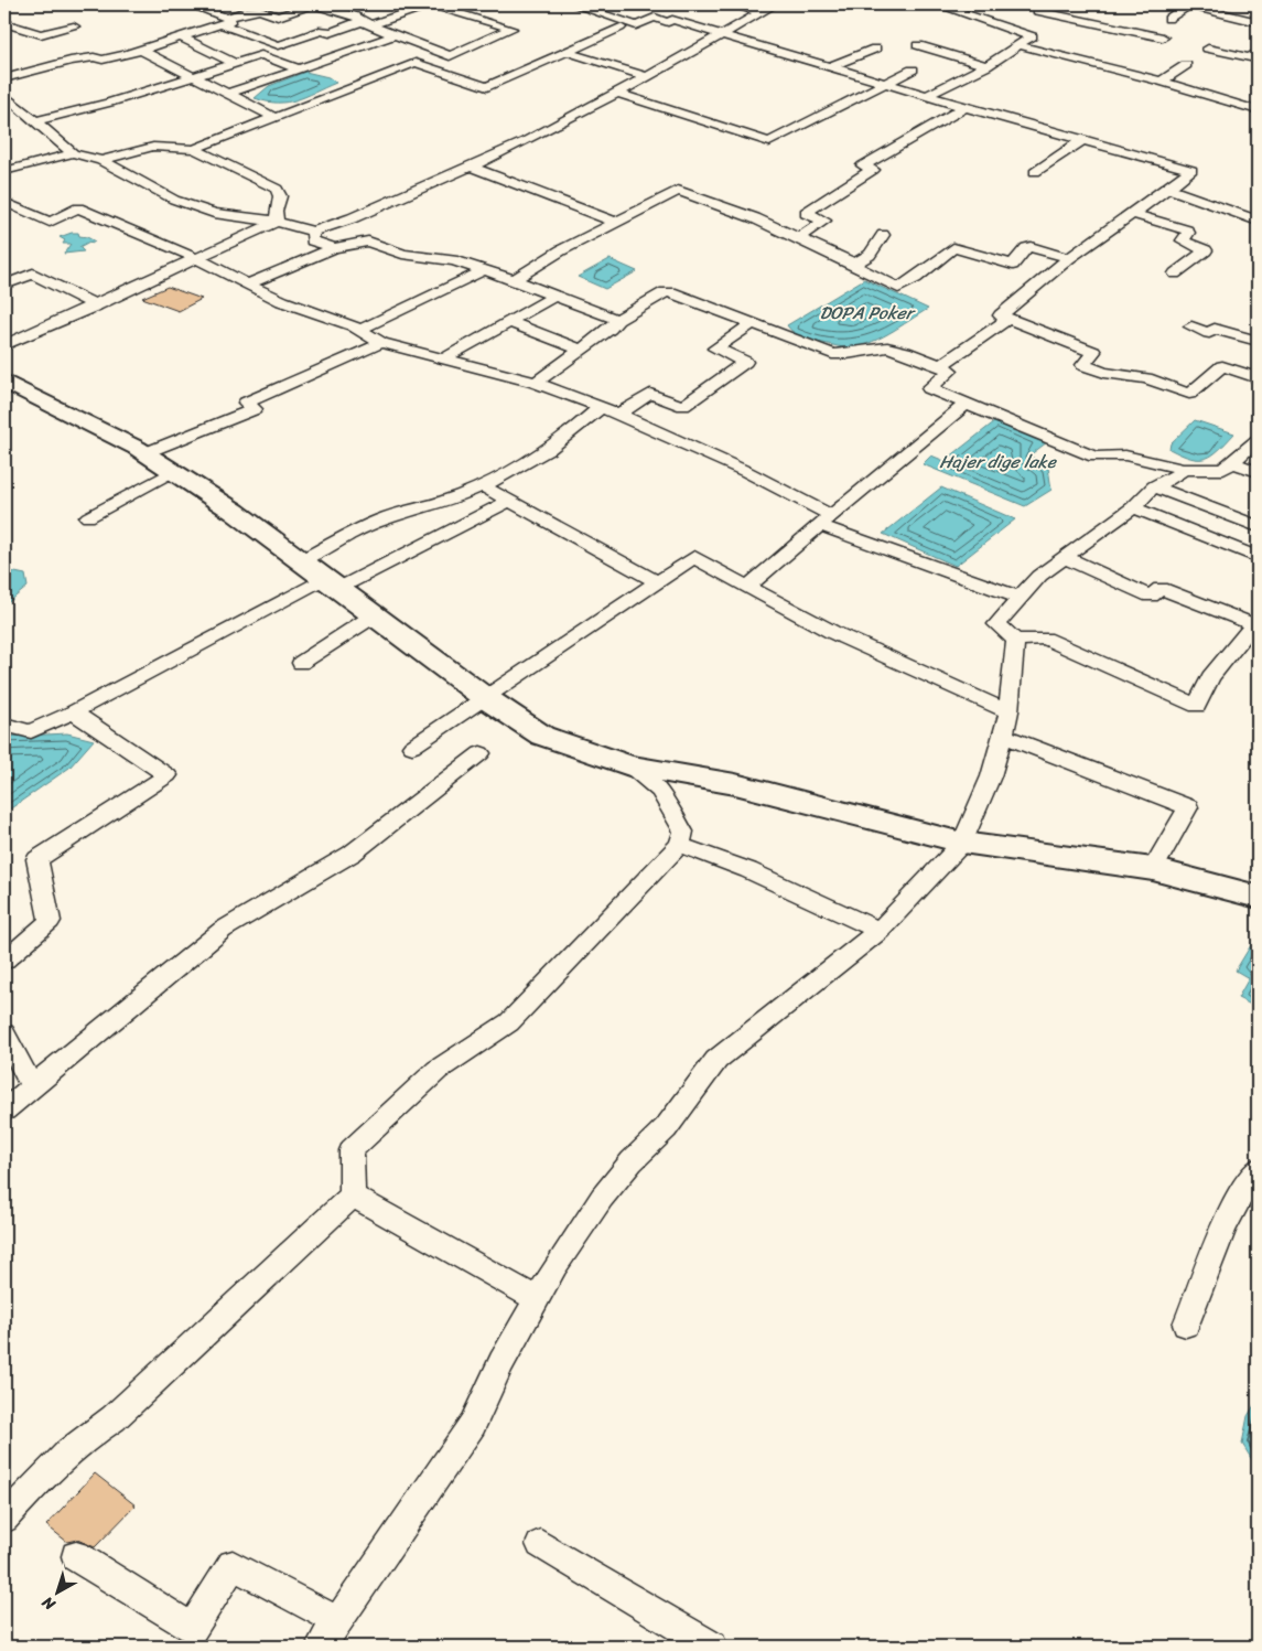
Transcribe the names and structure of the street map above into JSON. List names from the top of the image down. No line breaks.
{"water":["DOPA Poker","Hajer dige lake"],"north":"bottom left"}
